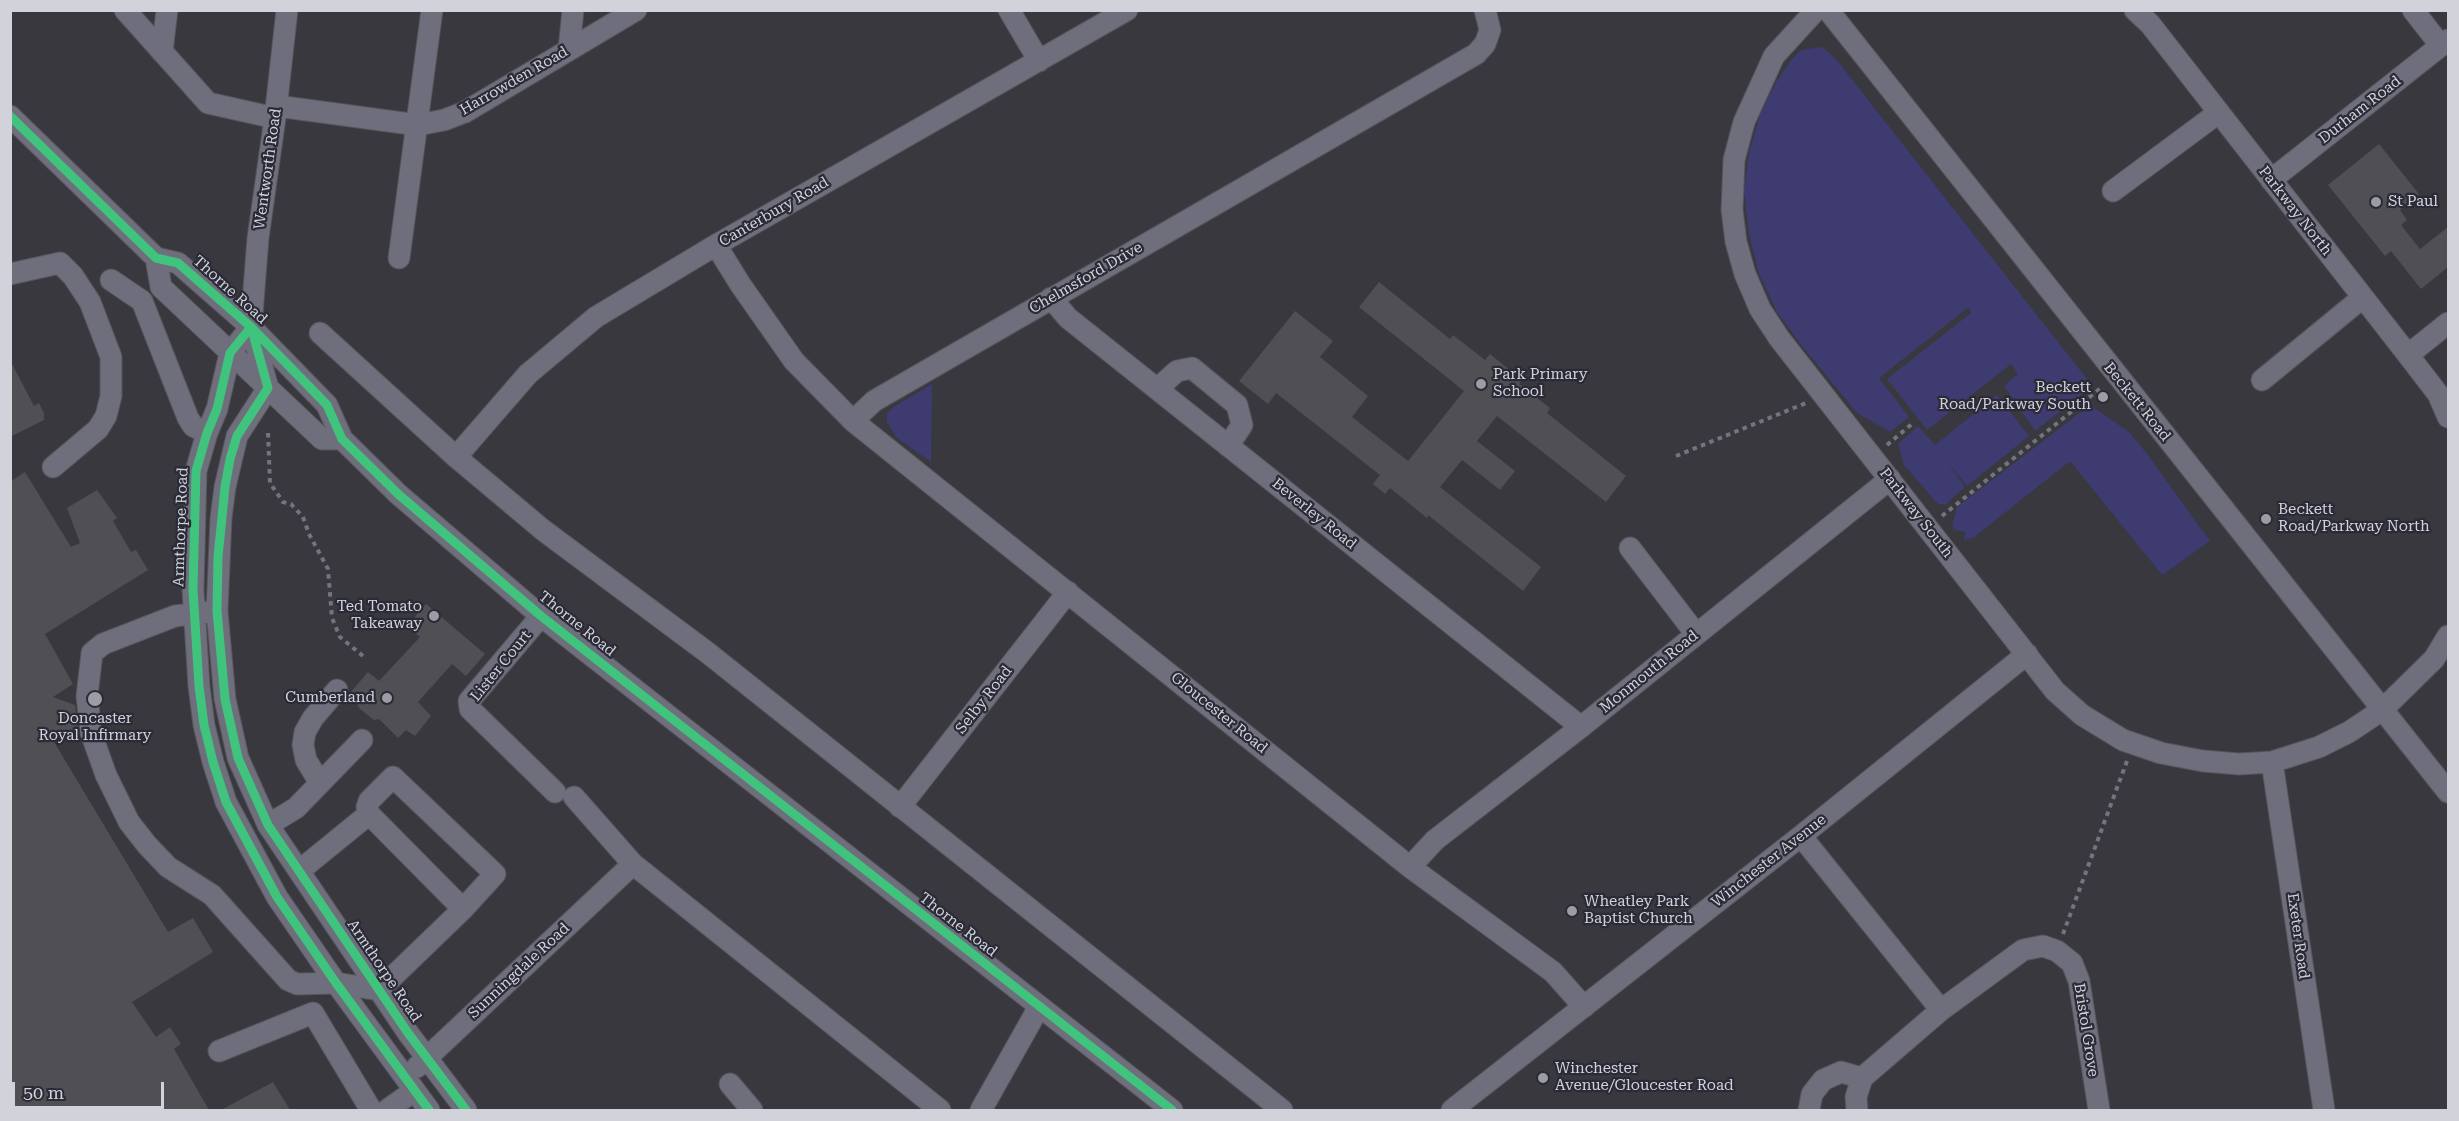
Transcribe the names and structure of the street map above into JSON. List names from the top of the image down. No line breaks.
{"streets":{"street":["Harrowden Road","Durham Road","Wentworth Road","Parkway North","Canterbury Road","Chelmsford Drive","Thorne Road","Beckett Road","Parkway South","Beverley Road","Armthorpe Road","Lister Court","Monmouth Road","Selby Road","Gloucester Road","Winchester Avenue","Exeter Road","Sunningdale Road","Bristol Grove"]},"crossings":[["Harrowden Road","Wentworth Road"],["Durham Road","Parkway North"],["Wentworth Road","Thorne Road"],["Wentworth Road","Armthorpe Road"],["Chelmsford Drive","Beverley Road"],["Chelmsford Drive","Gloucester Road"],["Thorne Road","Armthorpe Road"],["Thorne Road","Lister Court"],["Beckett Road","Parkway South"],["Parkway South","Monmouth Road"],["Parkway South","Winchester Avenue"],["Parkway South","Exeter Road"],["Beverley Road","Monmouth Road"],["Armthorpe Road","Sunningdale Road"],["Lister Court","Sunningdale Road"],["Monmouth Road","Gloucester Road"],["Selby Road","Gloucester Road"],["Gloucester Road","Winchester Avenue"]],"places":["St Paul","Park Primary School","Beckett Road/Parkway South","Beckett Road/Parkway North","Ted Tomato Takeaway","Cumberland","Doncaster Royal Infirmary","Wheatley Park Baptist Church","Winchester Avenue/Gloucester Road"],"scale_bar":"50 m"}
